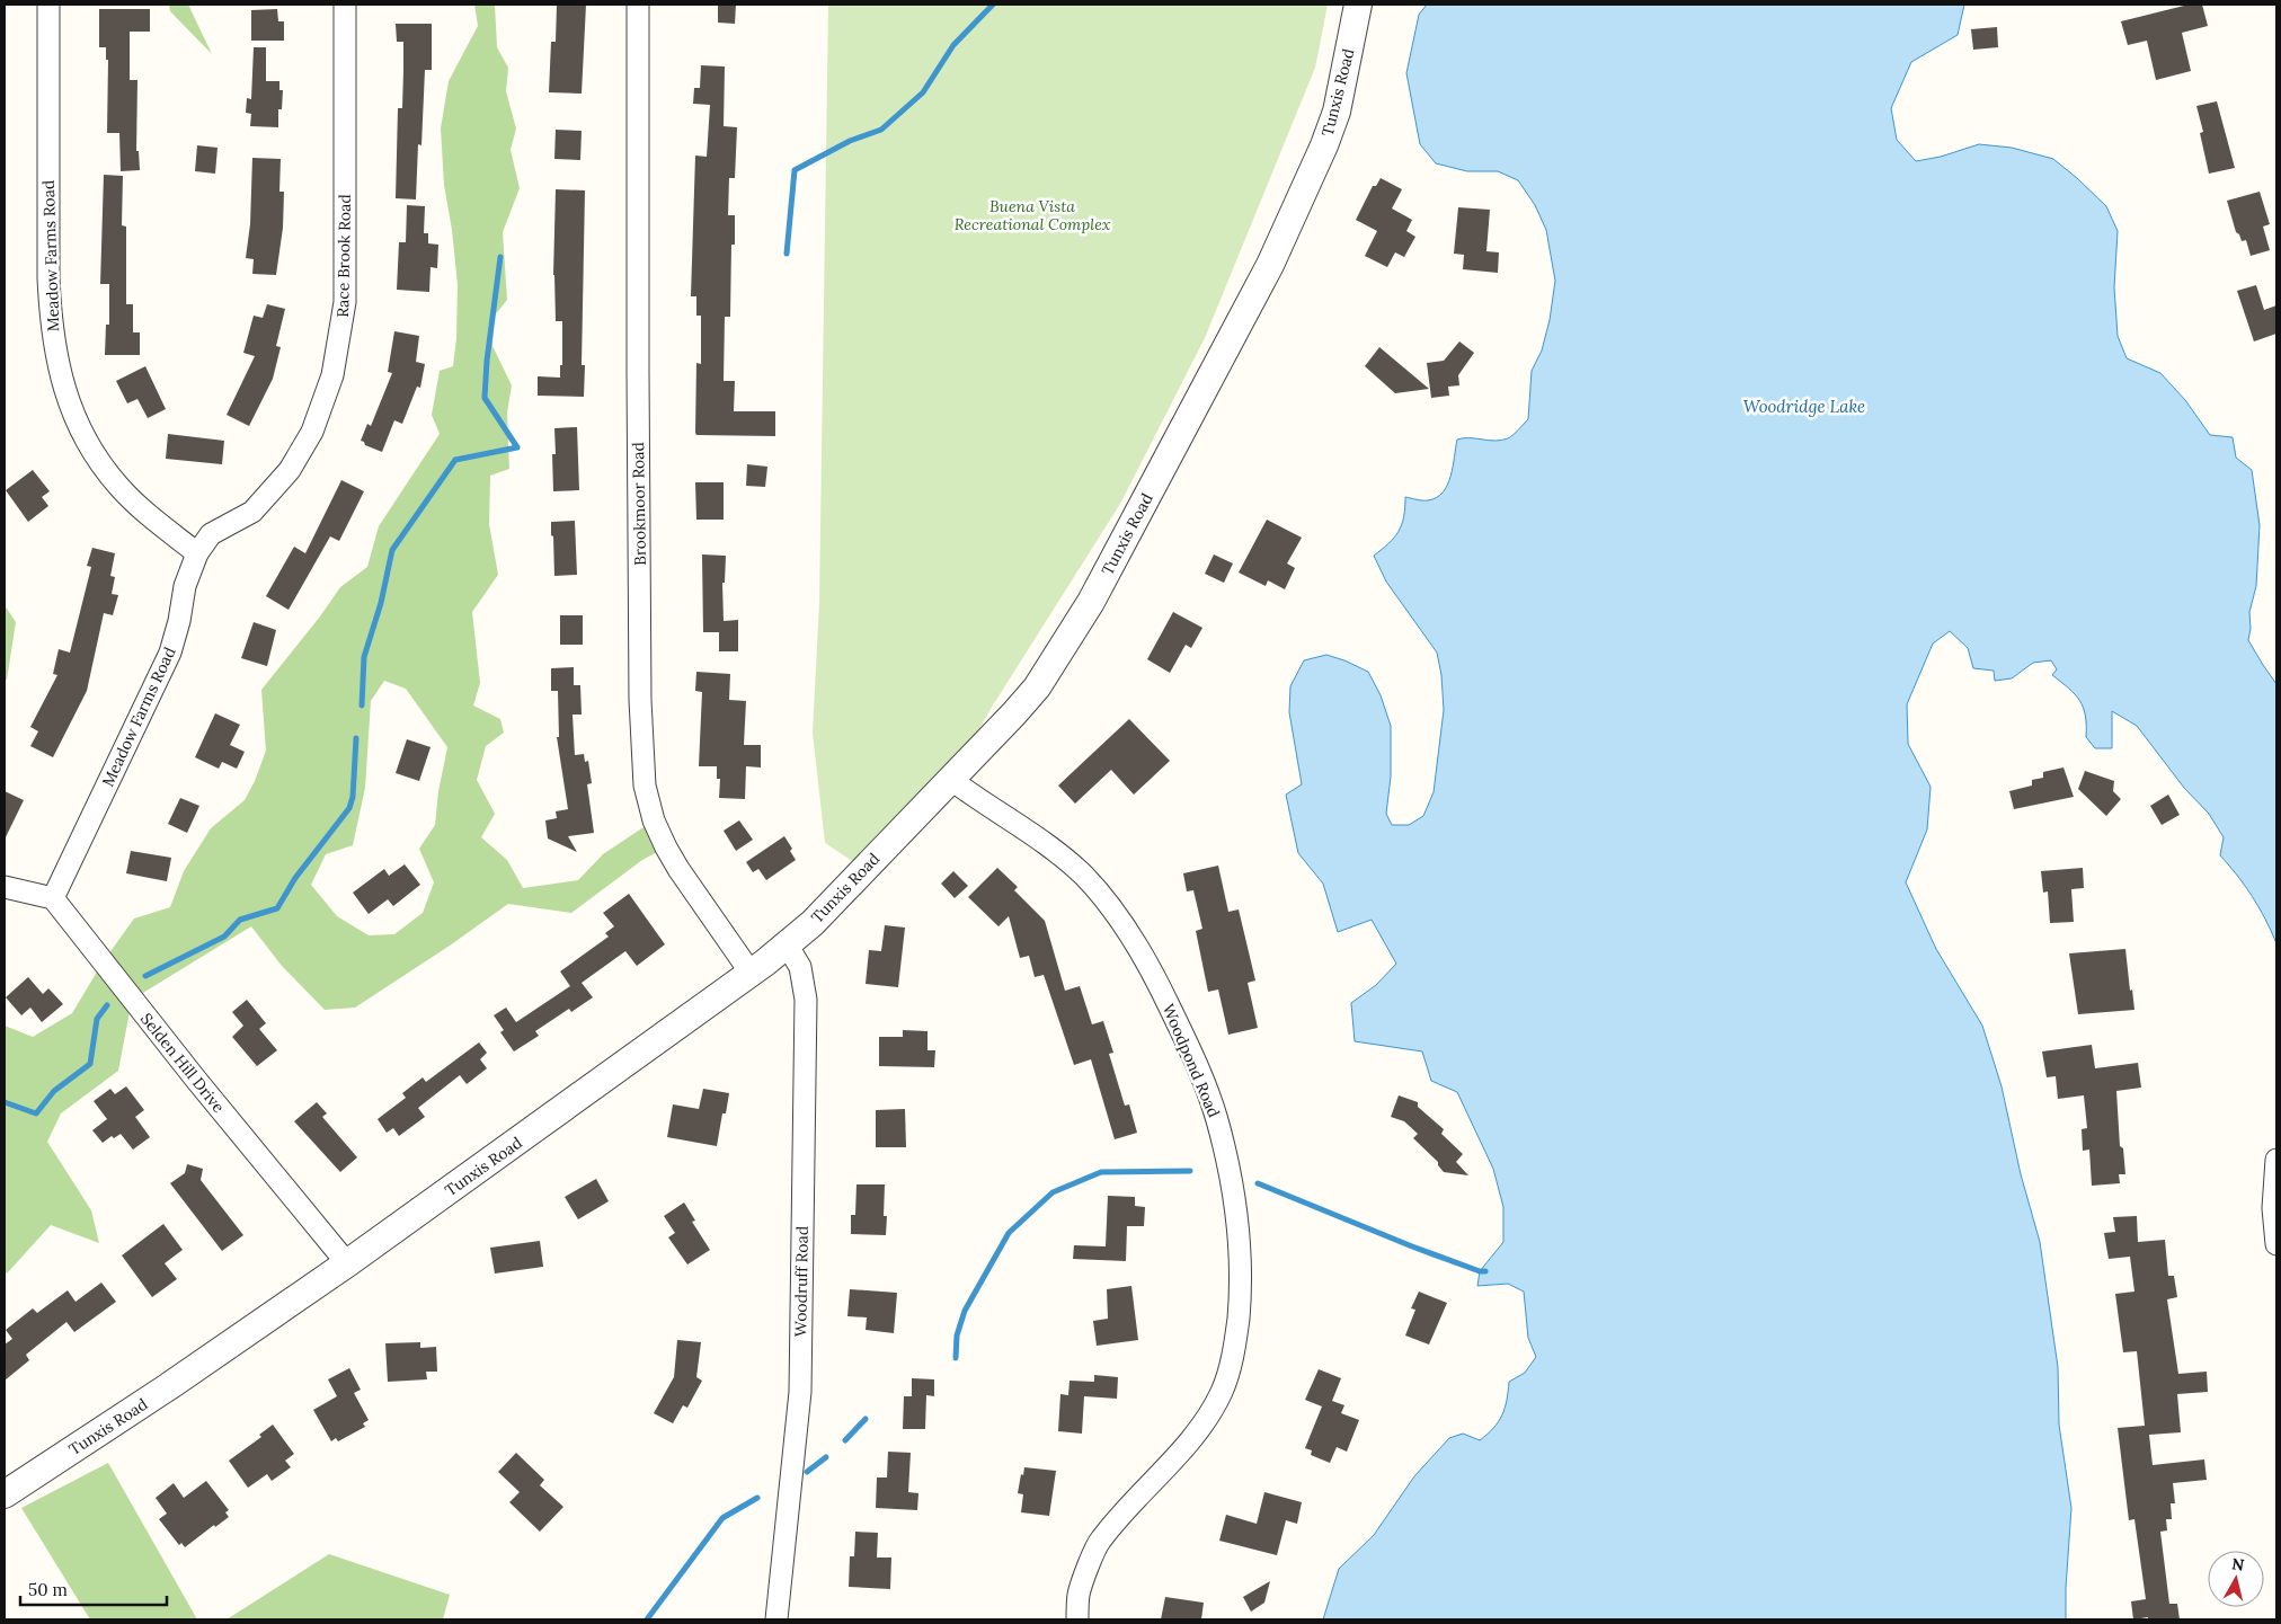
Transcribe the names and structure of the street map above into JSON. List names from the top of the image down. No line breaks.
{"streets":{"street":["Tunxis Road","Meadow Farms Road","Race Brook Road","Brookmoor Road","Woodpond Road","Selden Hill Drive","Woodruff Road"]},"crossings":[["Tunxis Road","Brookmoor Road"],["Tunxis Road","Woodpond Road"],["Tunxis Road","Selden Hill Drive"],["Tunxis Road","Woodruff Road"],["Meadow Farms Road","Race Brook Road"],["Meadow Farms Road","Selden Hill Drive"]],"water":["Woodridge Lake"],"parks":["Buena Vista Recreational Complex"],"scale_bar":"50 m","north":"top"}
